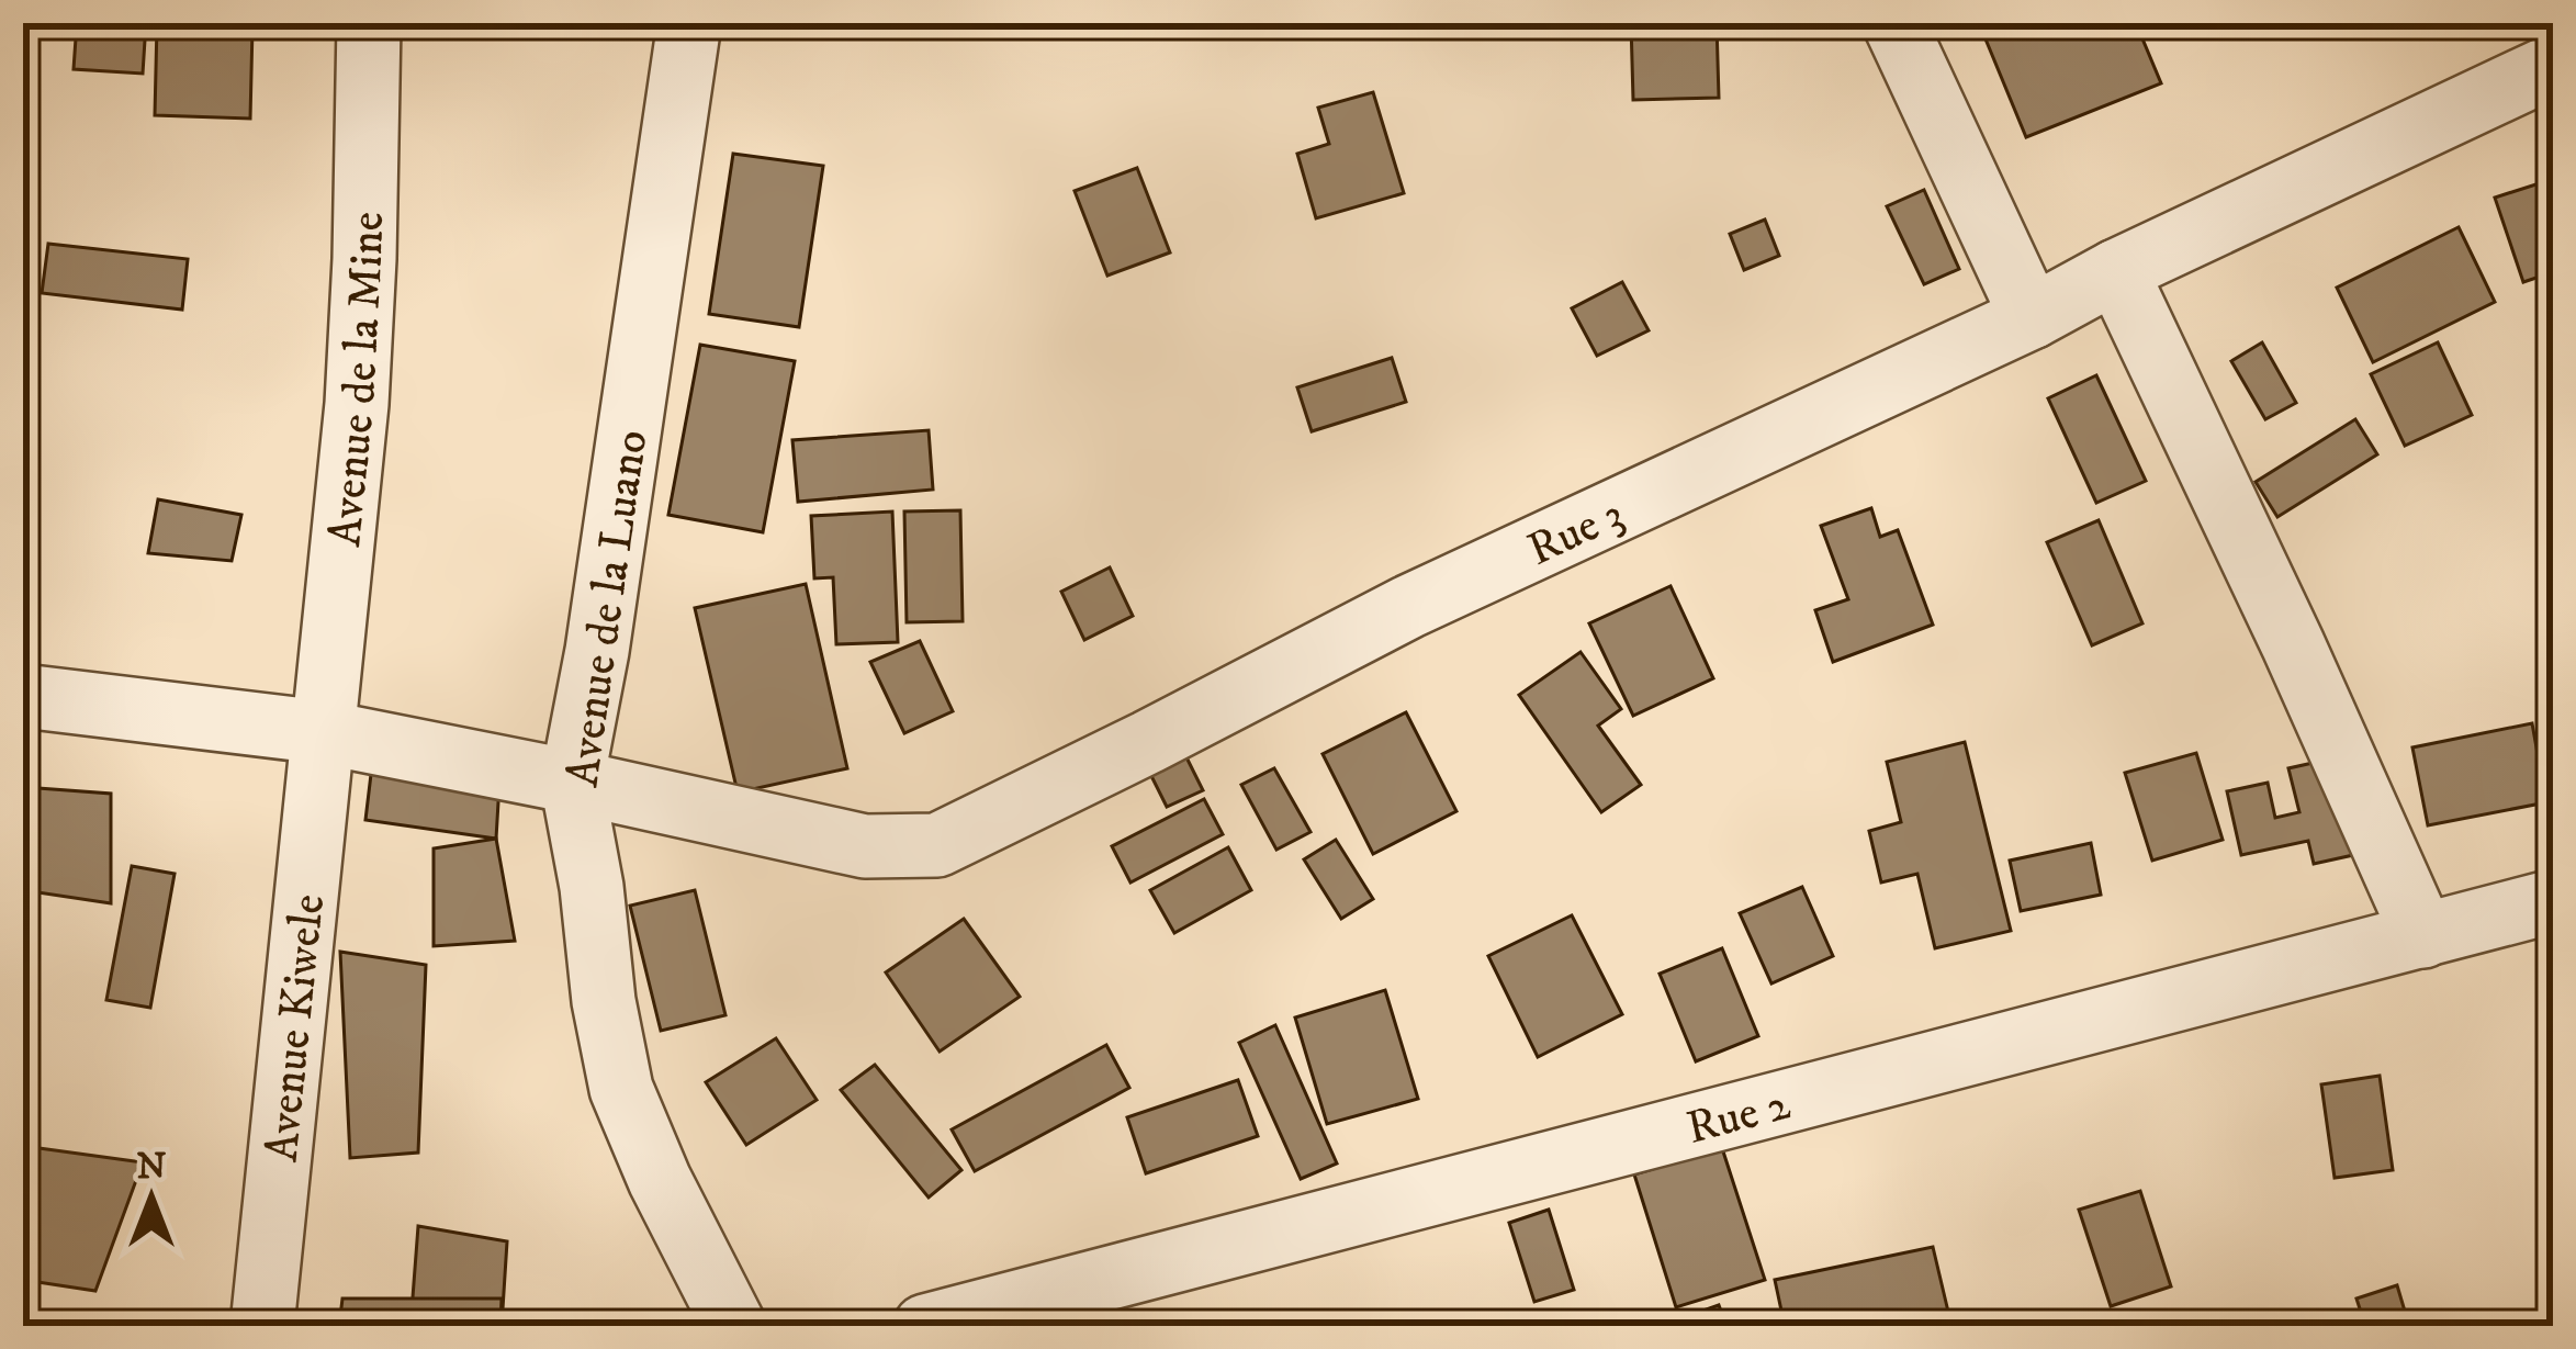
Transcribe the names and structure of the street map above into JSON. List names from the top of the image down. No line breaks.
{"streets":{"street":["Avenue de la Mine","Rue 3","Avenue de la Luano","Avenue Kiwele","Rue 2"]},"crossings":[["Avenue de la Mine","Rue 3"],["Avenue de la Mine","Avenue Kiwele"],["Rue 3","Avenue de la Luano"],["Rue 3","Avenue Kiwele"]],"north":"top"}
